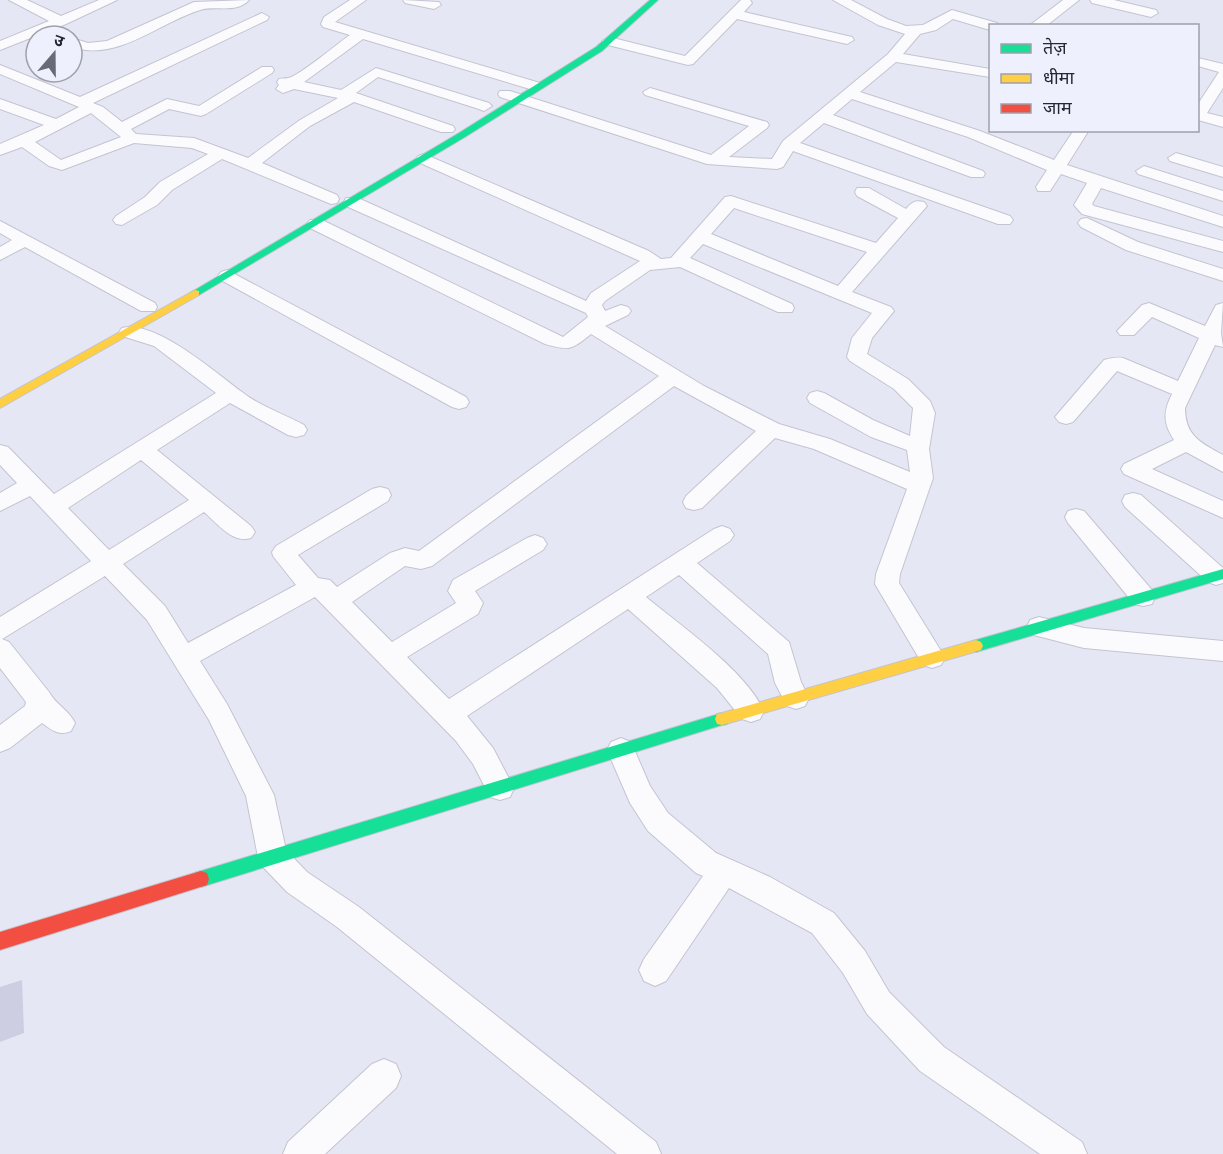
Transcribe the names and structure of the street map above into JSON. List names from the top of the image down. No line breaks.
{"legend":["तेज़","धीमा","जाम"],"north":"top"}
